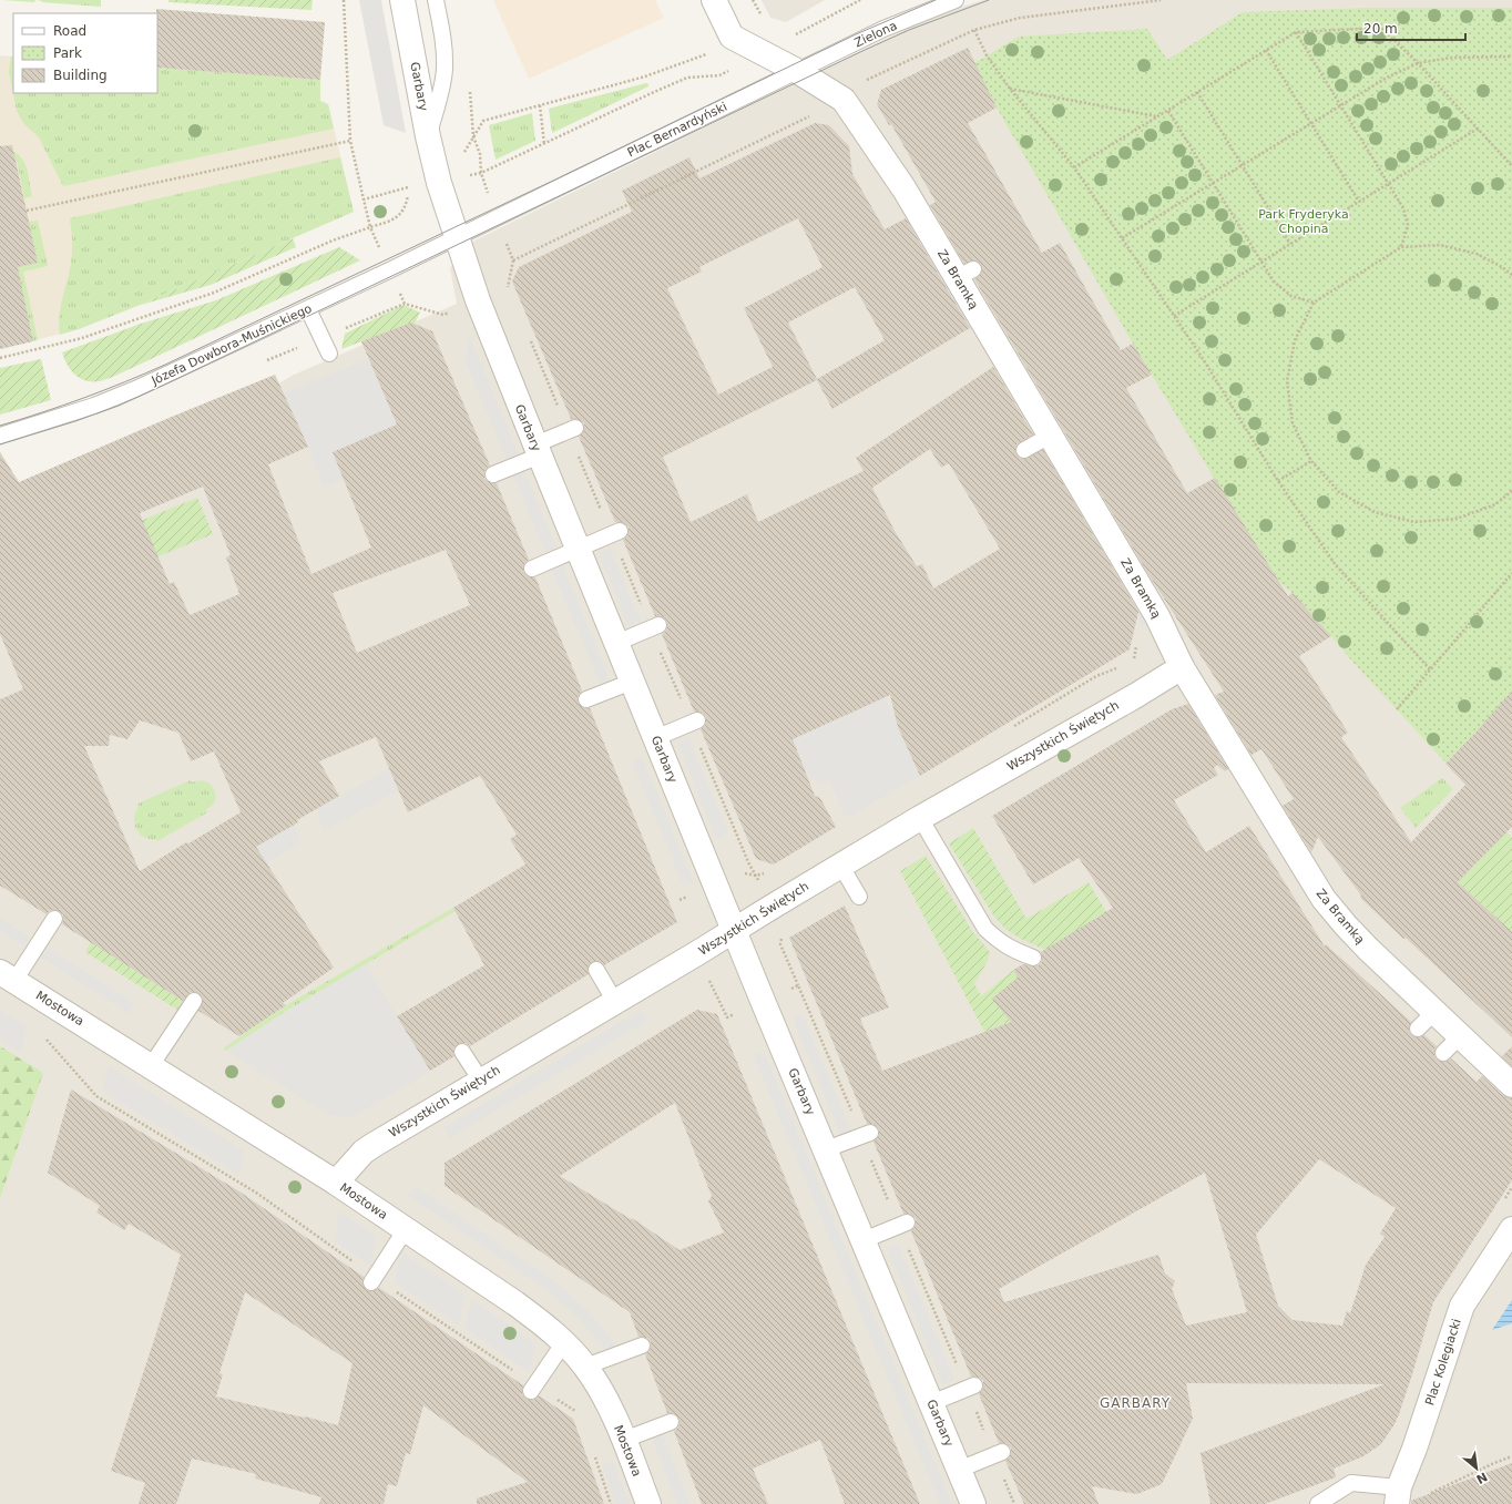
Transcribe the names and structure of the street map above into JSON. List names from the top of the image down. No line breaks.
{"streets":{"street":["Garbary","Za Bramką","Wszystkich Świętych","Mostowa","Plac Kolegiacki"],"lane":["Zielona","Plac Bernardyński","Józefa Dowbora-Muśnickiego"]},"crossings":[["Zielona","Plac Bernardyński"],["Zielona","Za Bramką"],["Garbary","Plac Bernardyński"],["Garbary","Józefa Dowbora-Muśnickiego"],["Garbary","Wszystkich Świętych"],["Plac Bernardyński","Za Bramką"],["Plac Bernardyński","Józefa Dowbora-Muśnickiego"],["Za Bramką","Wszystkich Świętych"],["Wszystkich Świętych","Mostowa"]],"districts":["GARBARY"],"parks":["Park Fryderyka Chopina"],"legend":["Road","Park","Building"],"scale_bar":"20 m","north":"bottom right"}
